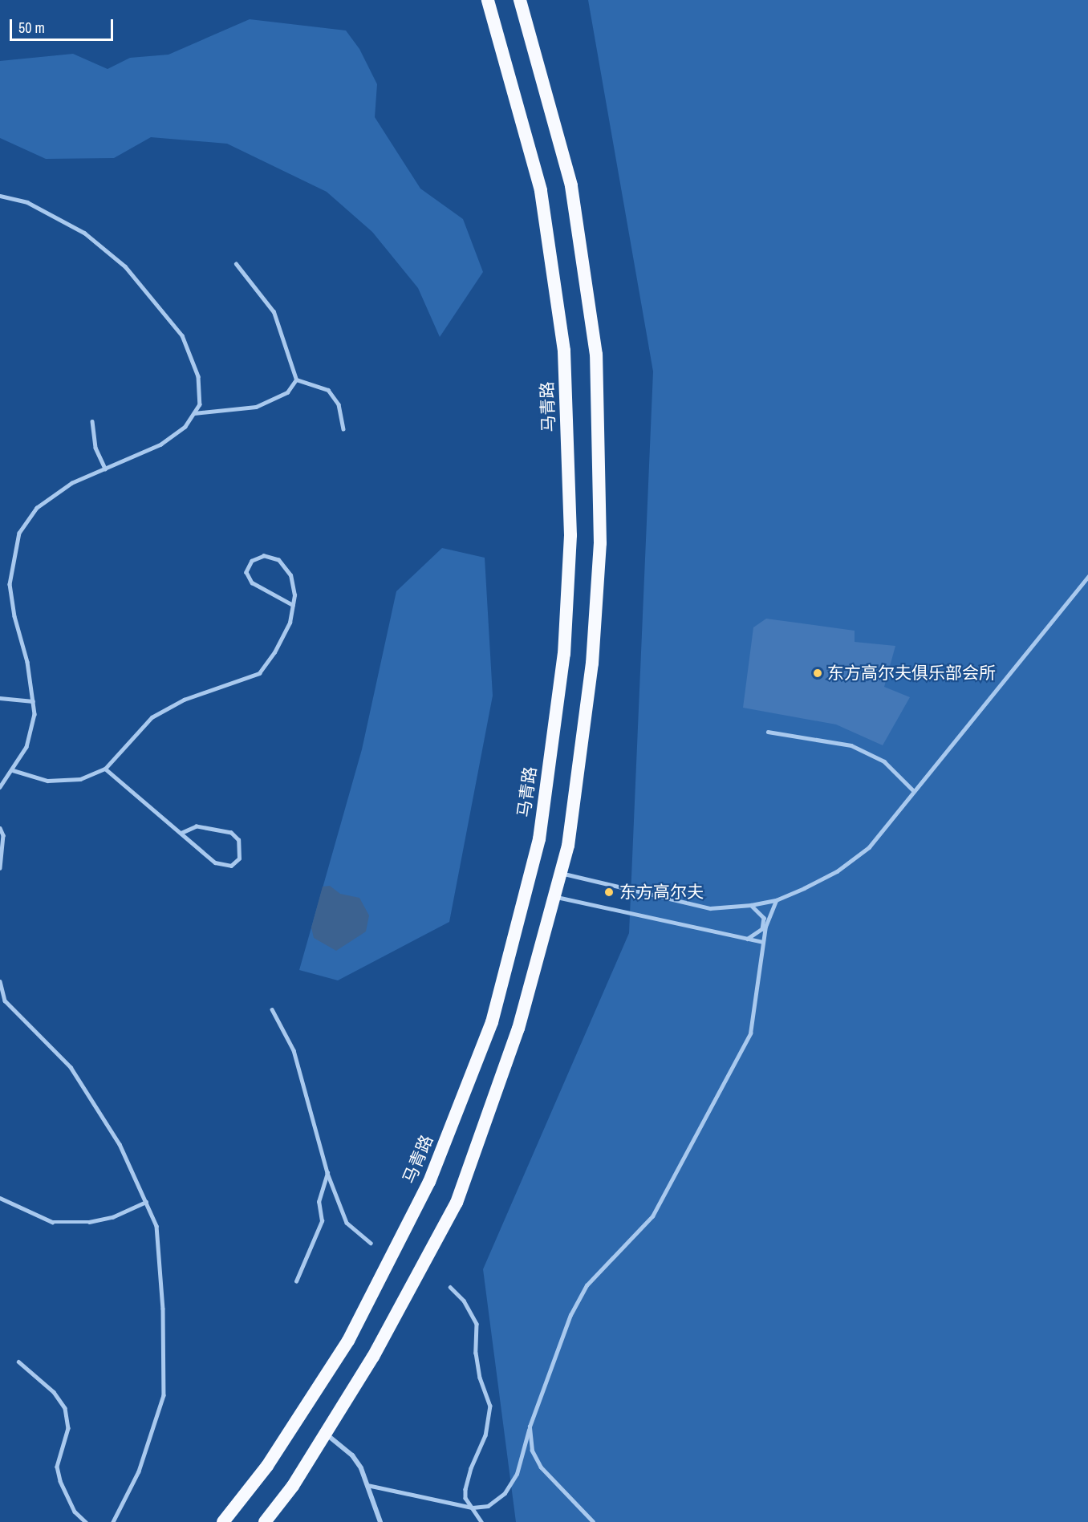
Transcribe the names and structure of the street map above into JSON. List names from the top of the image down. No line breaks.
{"streets":{"highway":["马青路"]},"places":["东方高尔夫俱乐部会所","东方高尔夫"],"scale_bar":"50 m"}
